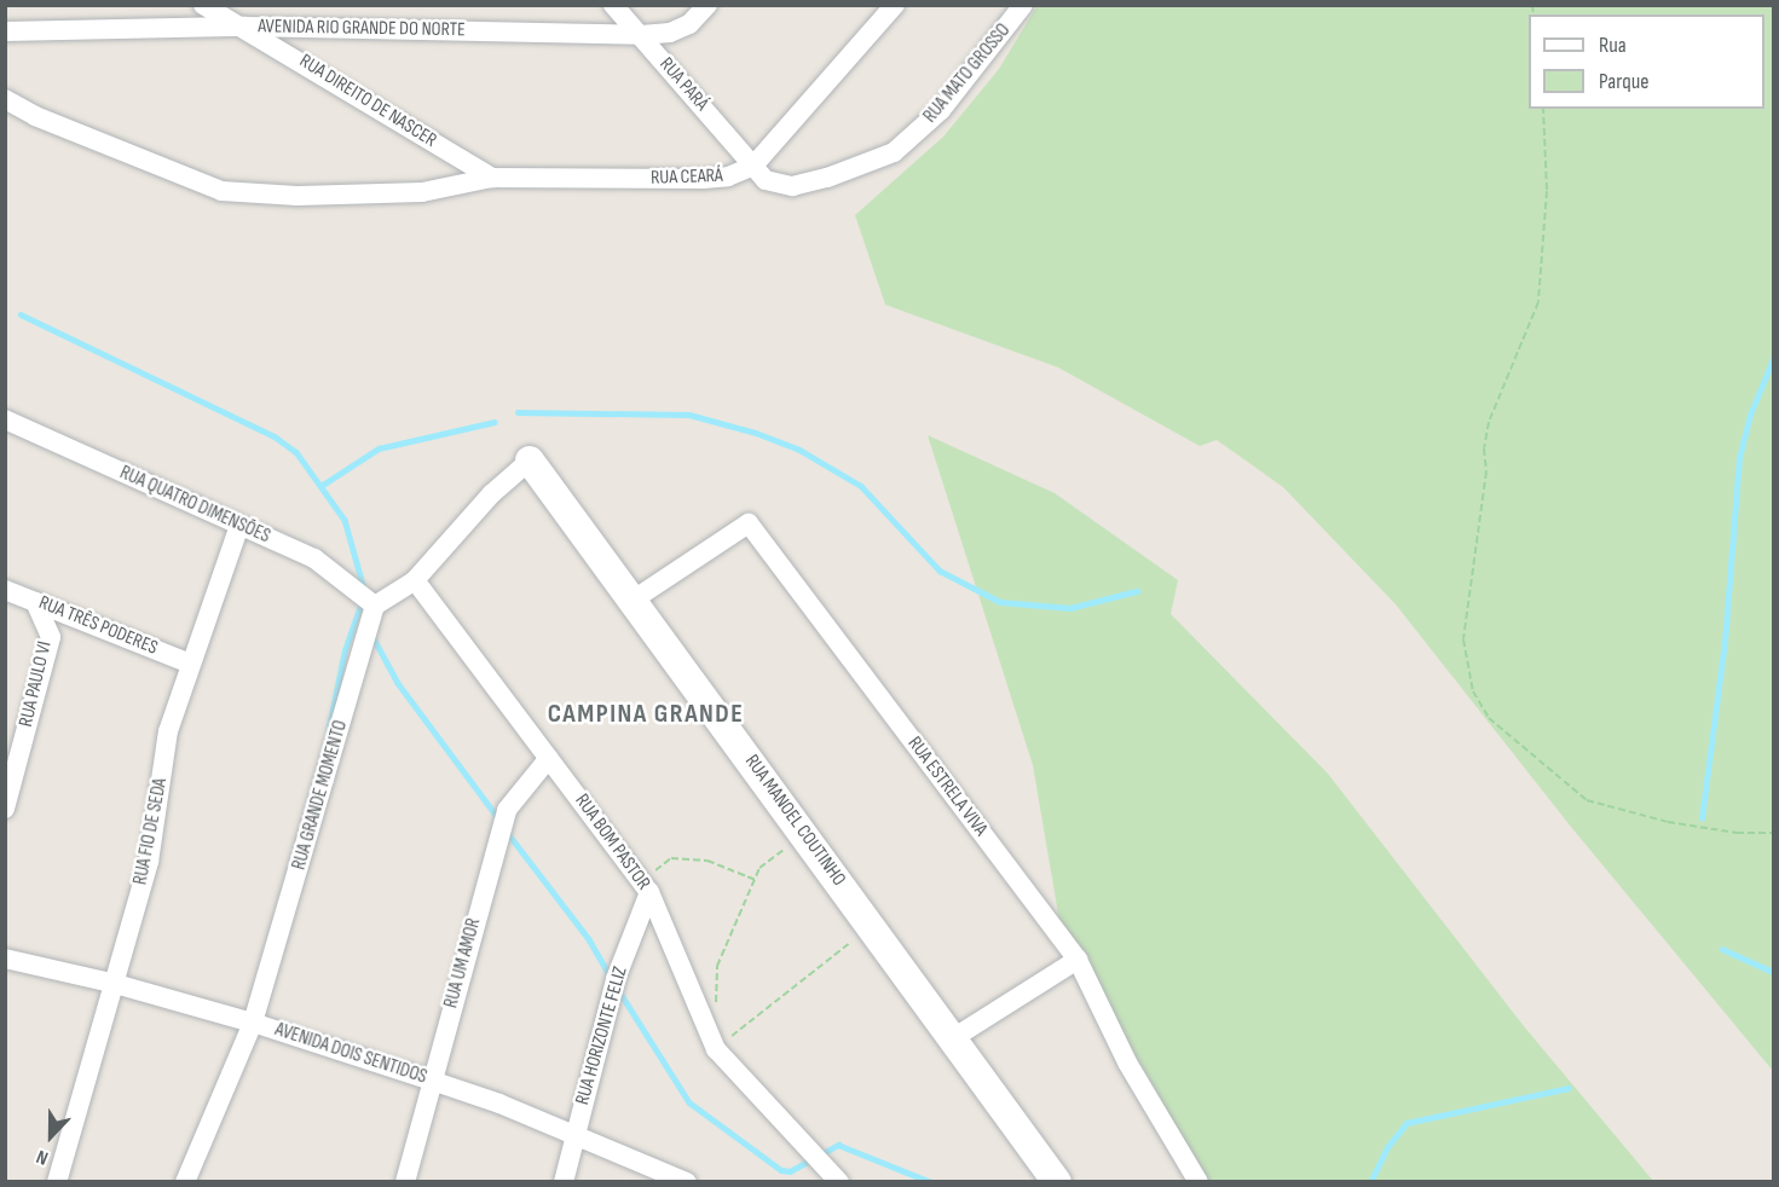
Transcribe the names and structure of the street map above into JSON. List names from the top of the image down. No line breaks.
{"streets":{"street":["AVENIDA RIO GRANDE DO NORTE","RUA MATO GROSSO","RUA PARÁ","RUA DIREITO DE NASCER","RUA CEARÁ","RUA QUATRO DIMENSÕES","RUA TRÊS PODERES","RUA PAULO VI","RUA ESTRELA VIVA","RUA GRANDE MOMENTO","RUA MANOEL COUTINHO","RUA FIO DE SEDA","RUA BOM PASTOR","RUA UM AMOR","RUA HORIZONTE FELIZ","AVENIDA DOIS SENTIDOS"]},"crossings":[["AVENIDA RIO GRANDE DO NORTE","RUA PARÁ"],["AVENIDA RIO GRANDE DO NORTE","RUA DIREITO DE NASCER"],["RUA MATO GROSSO","RUA PARÁ"],["RUA MATO GROSSO","RUA CEARÁ"],["RUA PARÁ","RUA CEARÁ"],["RUA DIREITO DE NASCER","RUA CEARÁ"],["RUA QUATRO DIMENSÕES","RUA GRANDE MOMENTO"],["RUA QUATRO DIMENSÕES","RUA FIO DE SEDA"],["RUA TRÊS PODERES","RUA PAULO VI"],["RUA TRÊS PODERES","RUA FIO DE SEDA"],["RUA ESTRELA VIVA","RUA MANOEL COUTINHO"],["RUA GRANDE MOMENTO","AVENIDA DOIS SENTIDOS"],["RUA FIO DE SEDA","AVENIDA DOIS SENTIDOS"],["RUA BOM PASTOR","RUA UM AMOR"],["RUA BOM PASTOR","RUA HORIZONTE FELIZ"],["RUA UM AMOR","AVENIDA DOIS SENTIDOS"],["RUA HORIZONTE FELIZ","AVENIDA DOIS SENTIDOS"]],"districts":["CAMPINA GRANDE"],"legend":["Rua","Parque"],"north":"bottom"}
